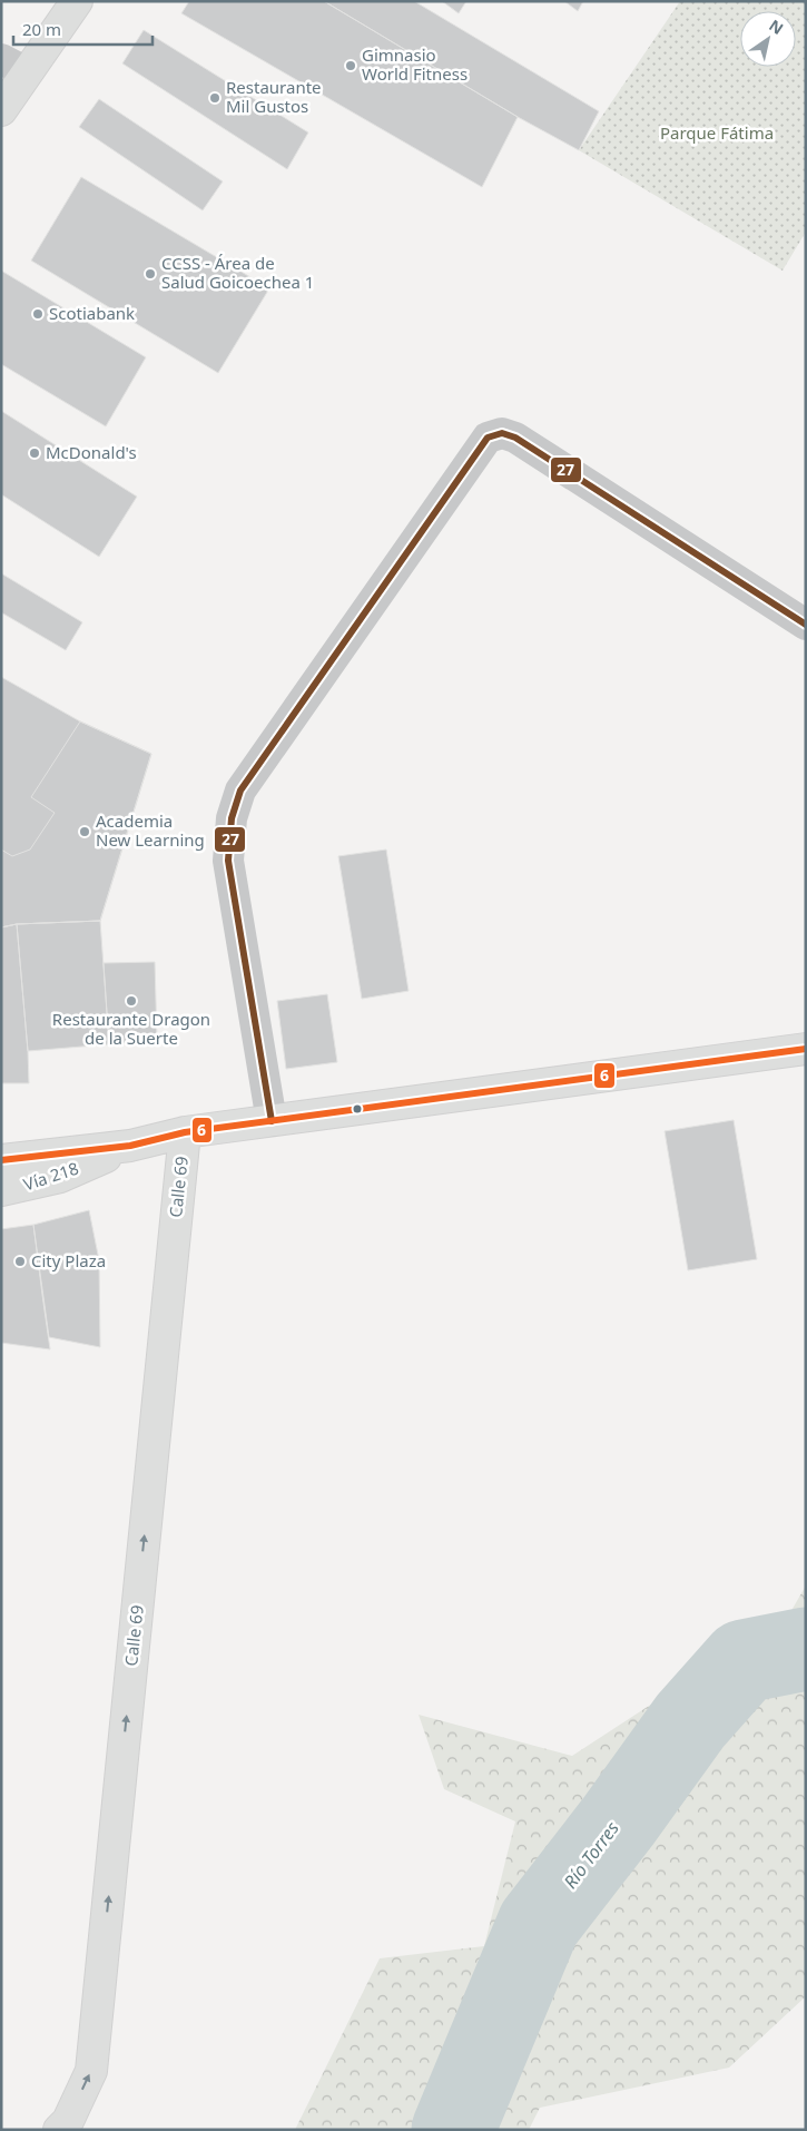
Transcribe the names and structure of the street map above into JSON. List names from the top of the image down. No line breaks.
{"streets":{"main road":["Vía 218","Calle 69"]},"crossings":[["Vía 218","Calle 69"]],"one_way":["Calle 69"],"water":["Río Torres"],"parks":["Parque Fátima"],"places":["Gimnasio World Fitness","Restaurante Mil Gustos","CCSS - Área de Salud Goicoechea 1","Scotiabank","McDonald's","Academia New Learning","Restaurante Dragon de la Suerte","City Plaza"],"lines":["transit line 27","transit line 6"],"scale_bar":"20 m","north":"top right"}
